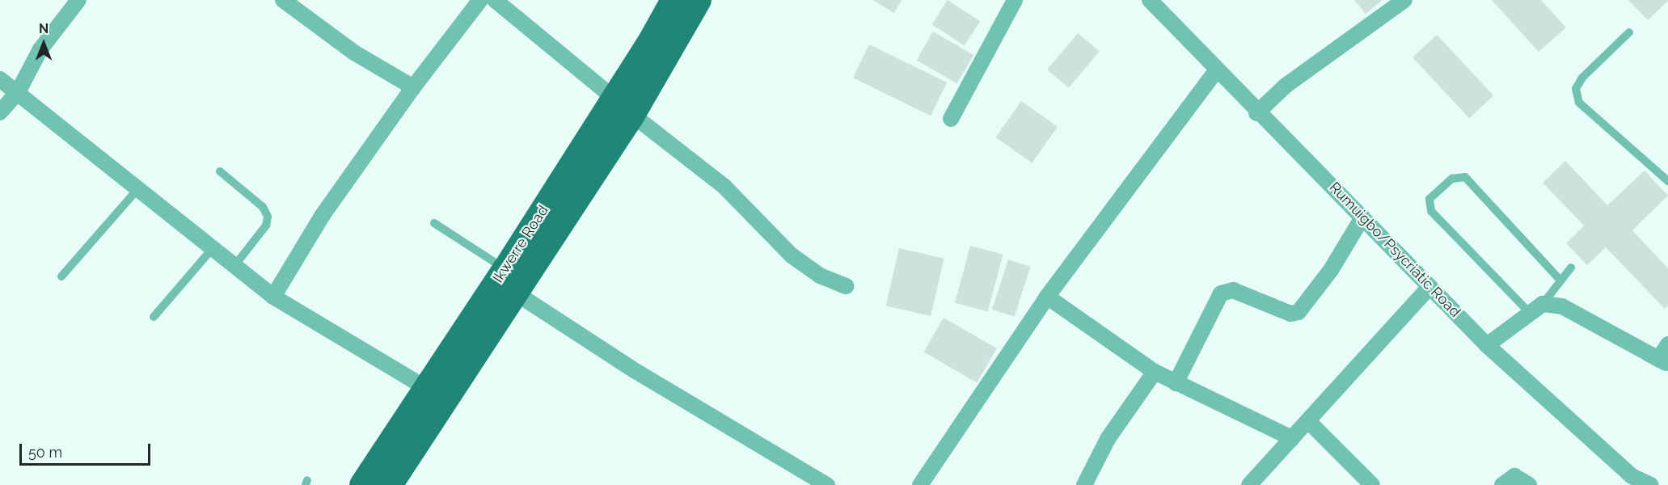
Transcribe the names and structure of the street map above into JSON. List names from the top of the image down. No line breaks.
{"streets":{"main road":["Ikwerre Road"],"street":["Rumuigbo/Psycriatic Road"]},"scale_bar":"50 m","north":"top"}
